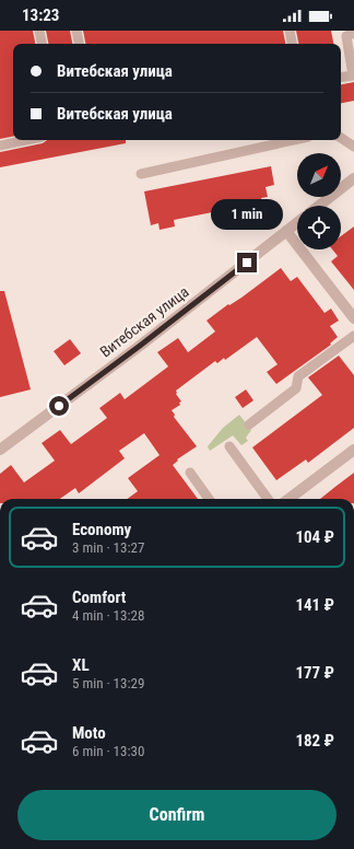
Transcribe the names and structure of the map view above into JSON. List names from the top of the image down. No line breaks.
{"streets":{"street":["Витебская улица"]},"north":"top right","page":{"status":"13:23","banner":["Витебская улица","Витебская улица"],"bubble":"1 min","list":[{"name":"Economy","note":"3 min · 13:27","value":"104 ₽"},{"name":"Comfort","note":"4 min · 13:28","value":"141 ₽"},{"name":"XL","note":"5 min · 13:29","value":"177 ₽"},{"name":"Moto","note":"6 min · 13:30","value":"182 ₽"}],"buttons":"Confirm"}}
